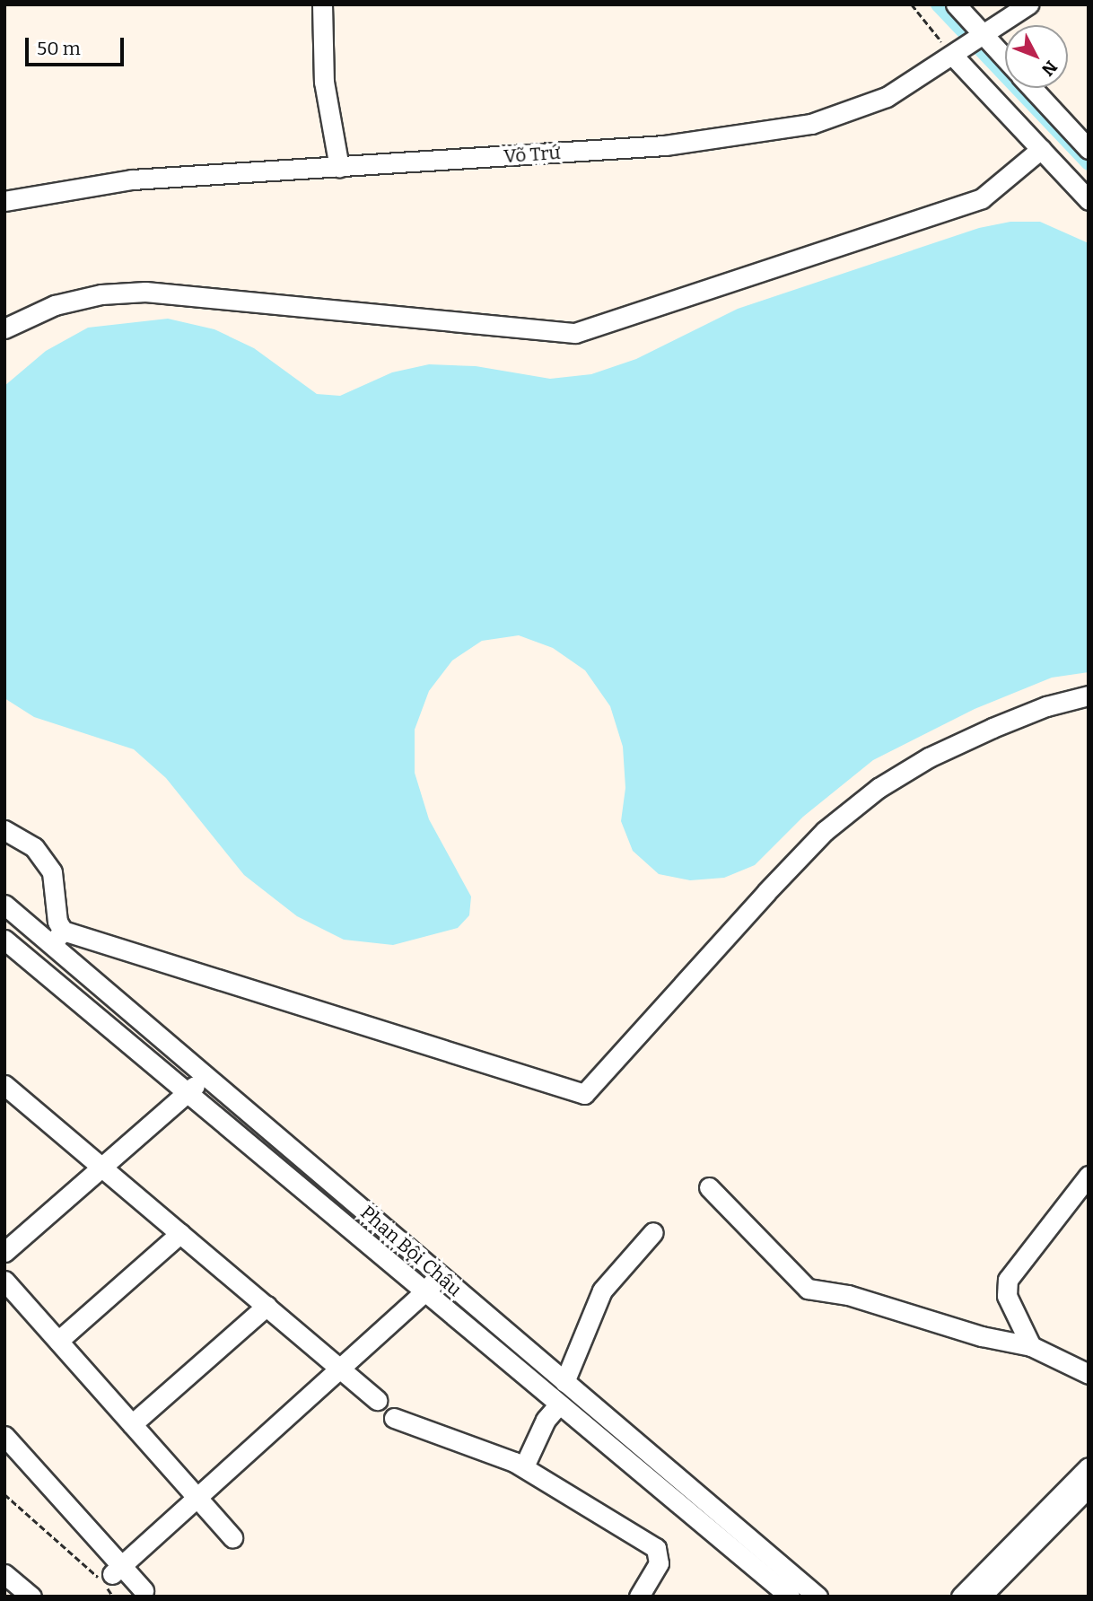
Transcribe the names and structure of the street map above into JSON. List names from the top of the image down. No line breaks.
{"streets":{"street":["Võ Trứ","Phan Bội Châu"]},"scale_bar":"50 m","north":"bottom right"}
